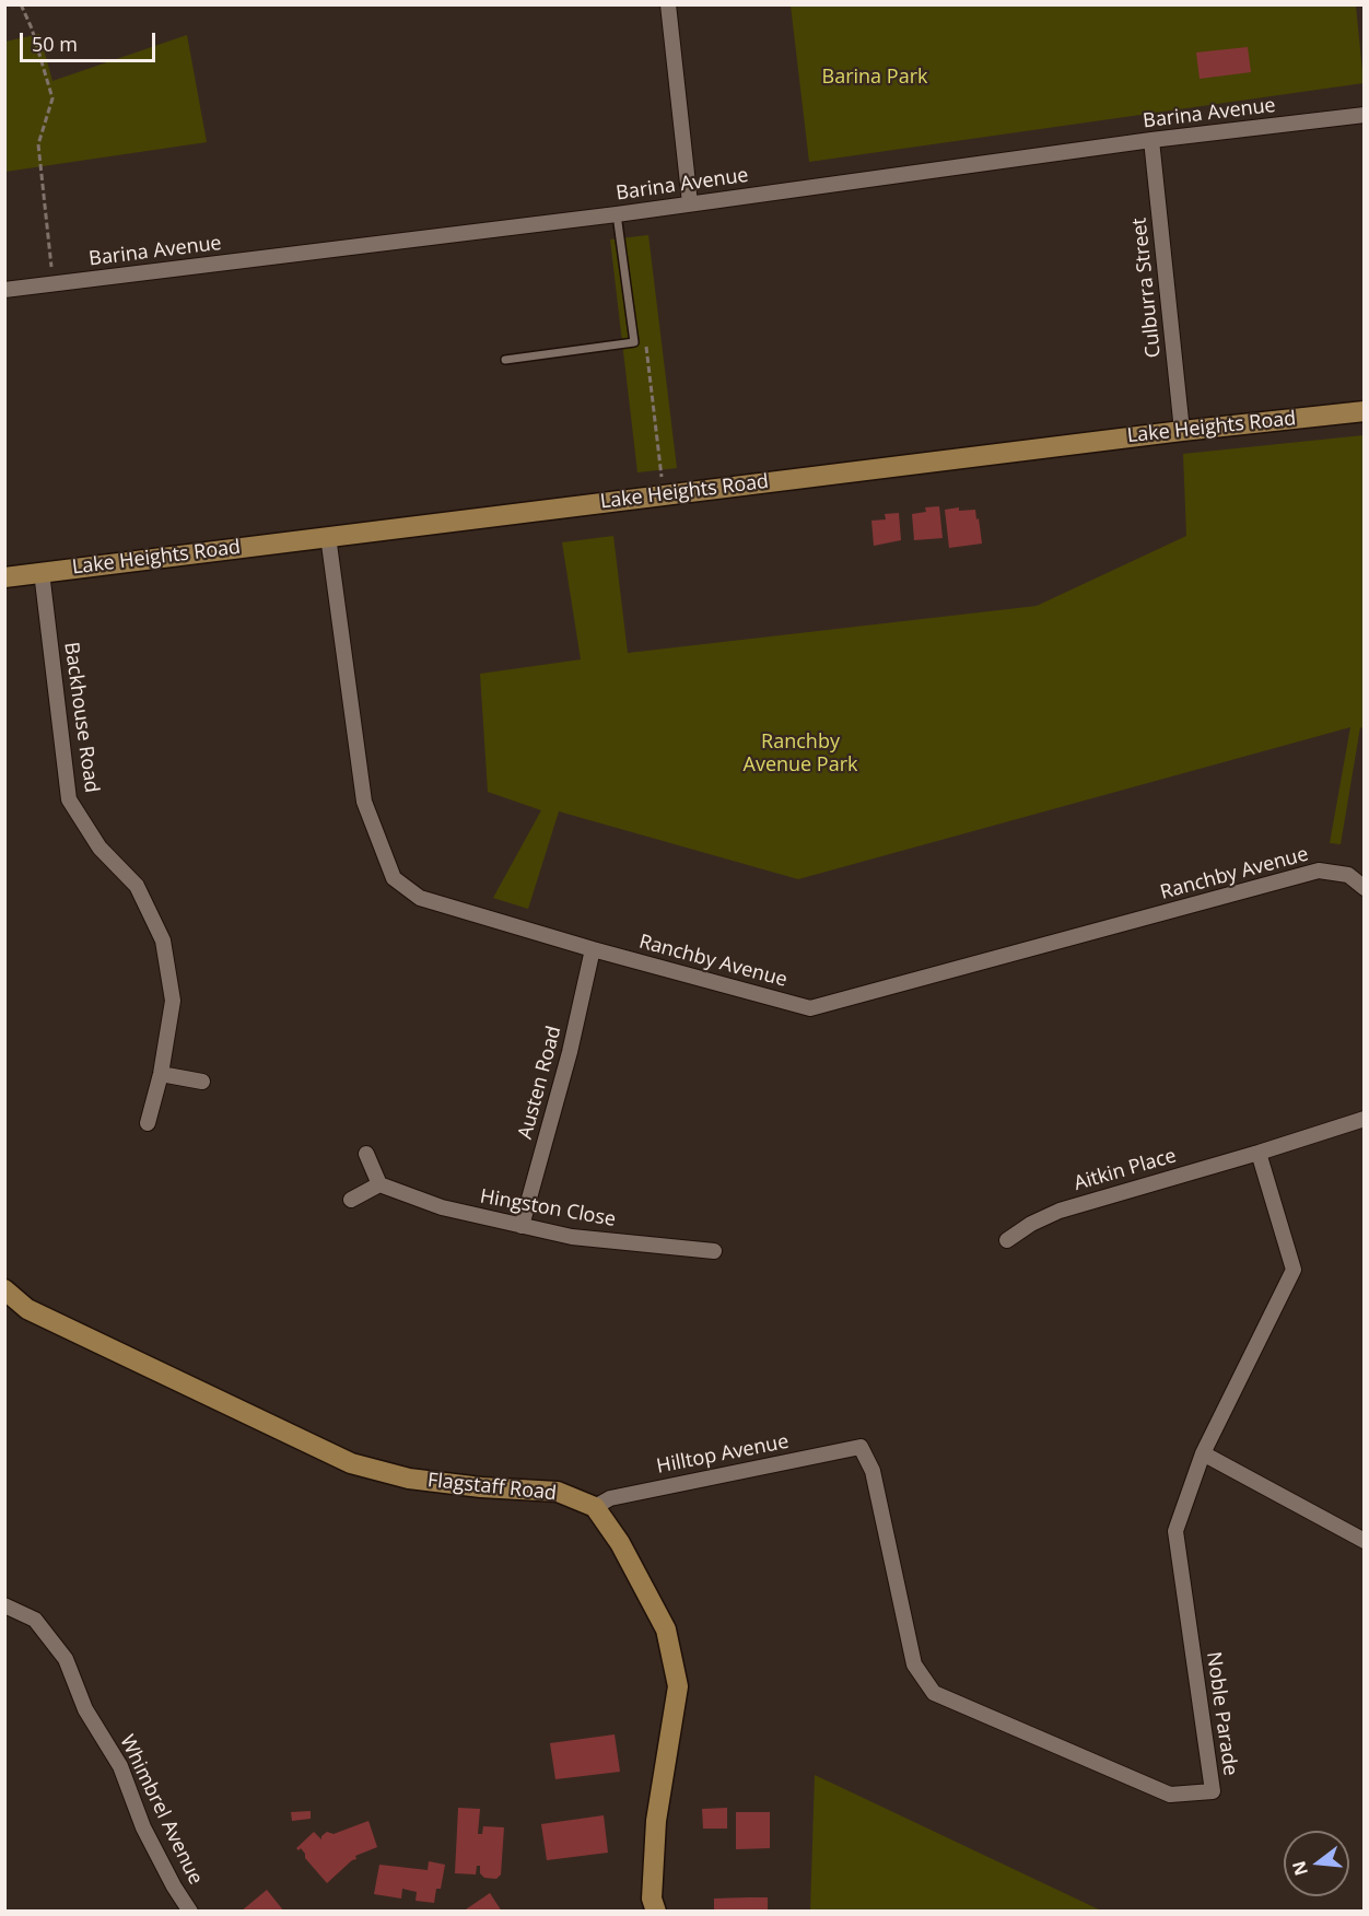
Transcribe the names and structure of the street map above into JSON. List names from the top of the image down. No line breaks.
{"streets":{"main road":["Lake Heights Road","Flagstaff Road"],"street":["Barina Avenue","Culburra Street","Backhouse Road","Ranchby Avenue","Austen Road","Aitkin Place","Hingston Close","Hilltop Avenue","Noble Parade","Whimbrel Avenue"]},"crossings":[["Barina Avenue","Culburra Street"],["Culburra Street","Lake Heights Road"],["Lake Heights Road","Backhouse Road"],["Lake Heights Road","Ranchby Avenue"],["Ranchby Avenue","Austen Road"],["Austen Road","Hingston Close"],["Aitkin Place","Noble Parade"],["Hilltop Avenue","Flagstaff Road"],["Hilltop Avenue","Noble Parade"]],"parks":["Barina Park","Ranchby Avenue Park"],"scale_bar":"50 m","north":"left"}
